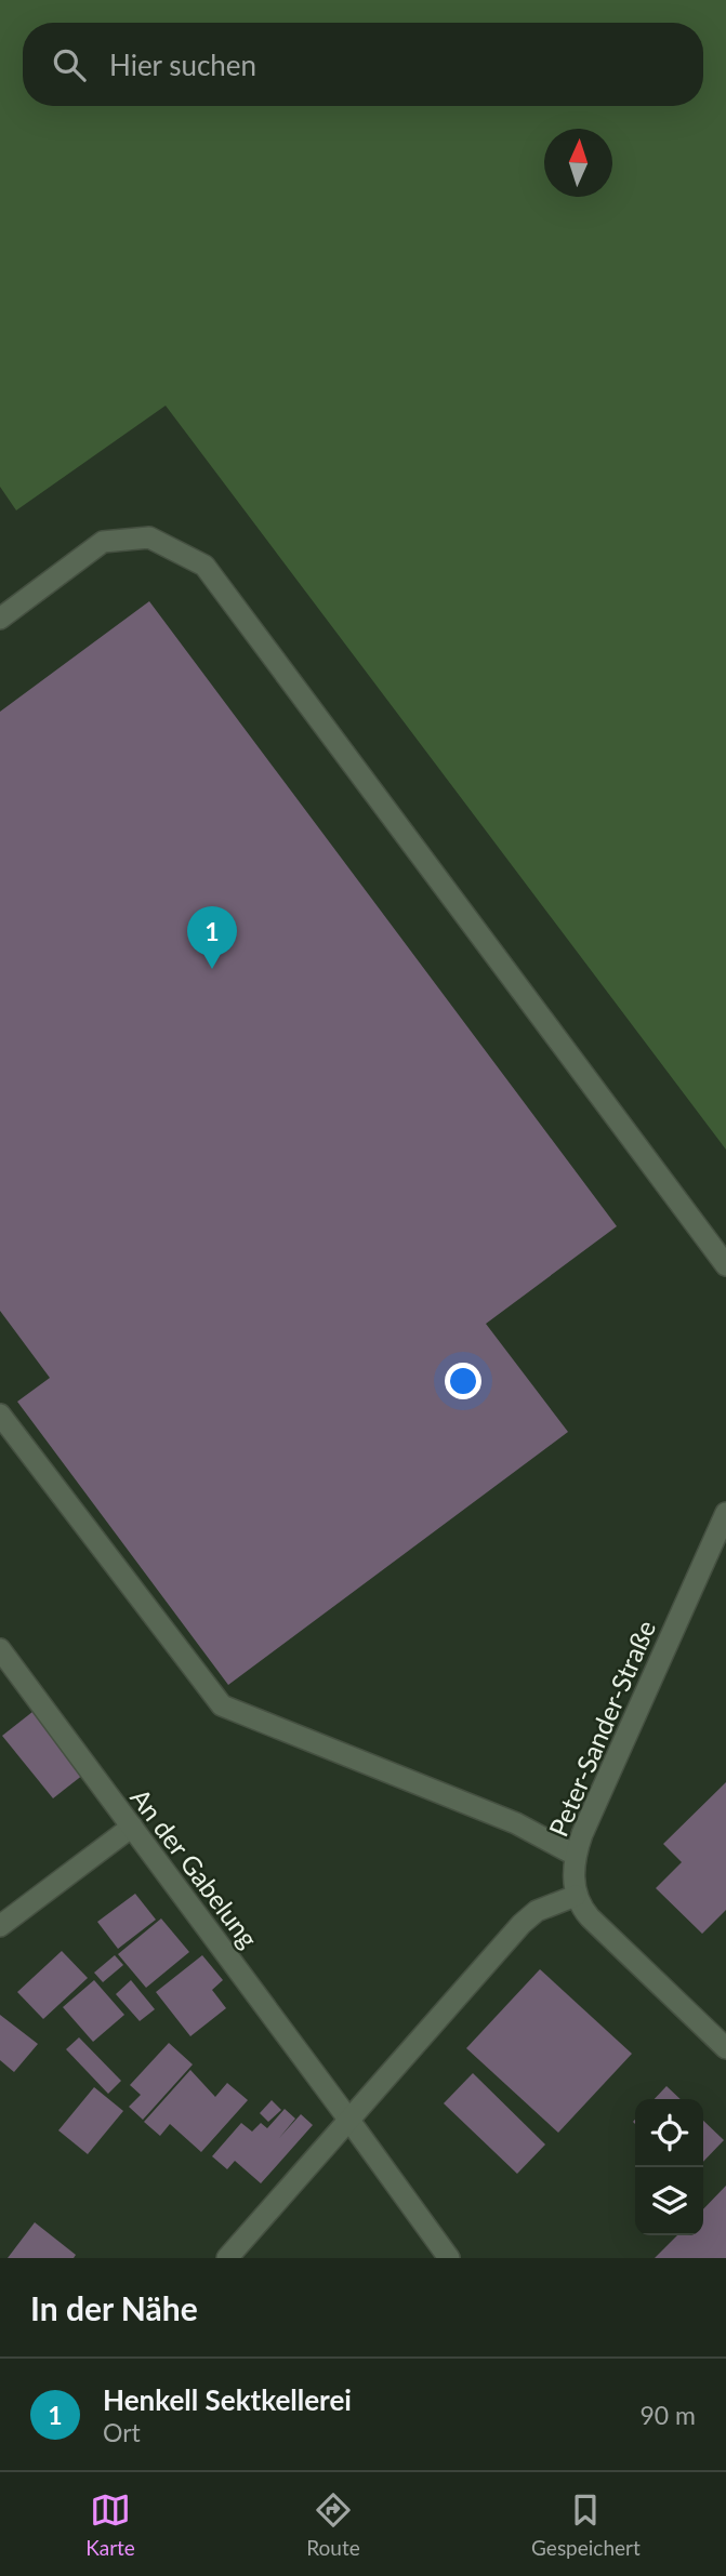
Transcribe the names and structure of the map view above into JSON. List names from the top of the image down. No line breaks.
{"streets":{"street":["Peter-Sander-Straße","An der Gabelung"]},"north":"top","page":{"search":"Hier suchen","pins":"1","heading":"In der Nähe","list":[{"mark":"1","name":"Henkell Sektkellerei","note":"Ort","value":"90 m"}],"nav":["Karte","Route","Gespeichert"]}}
